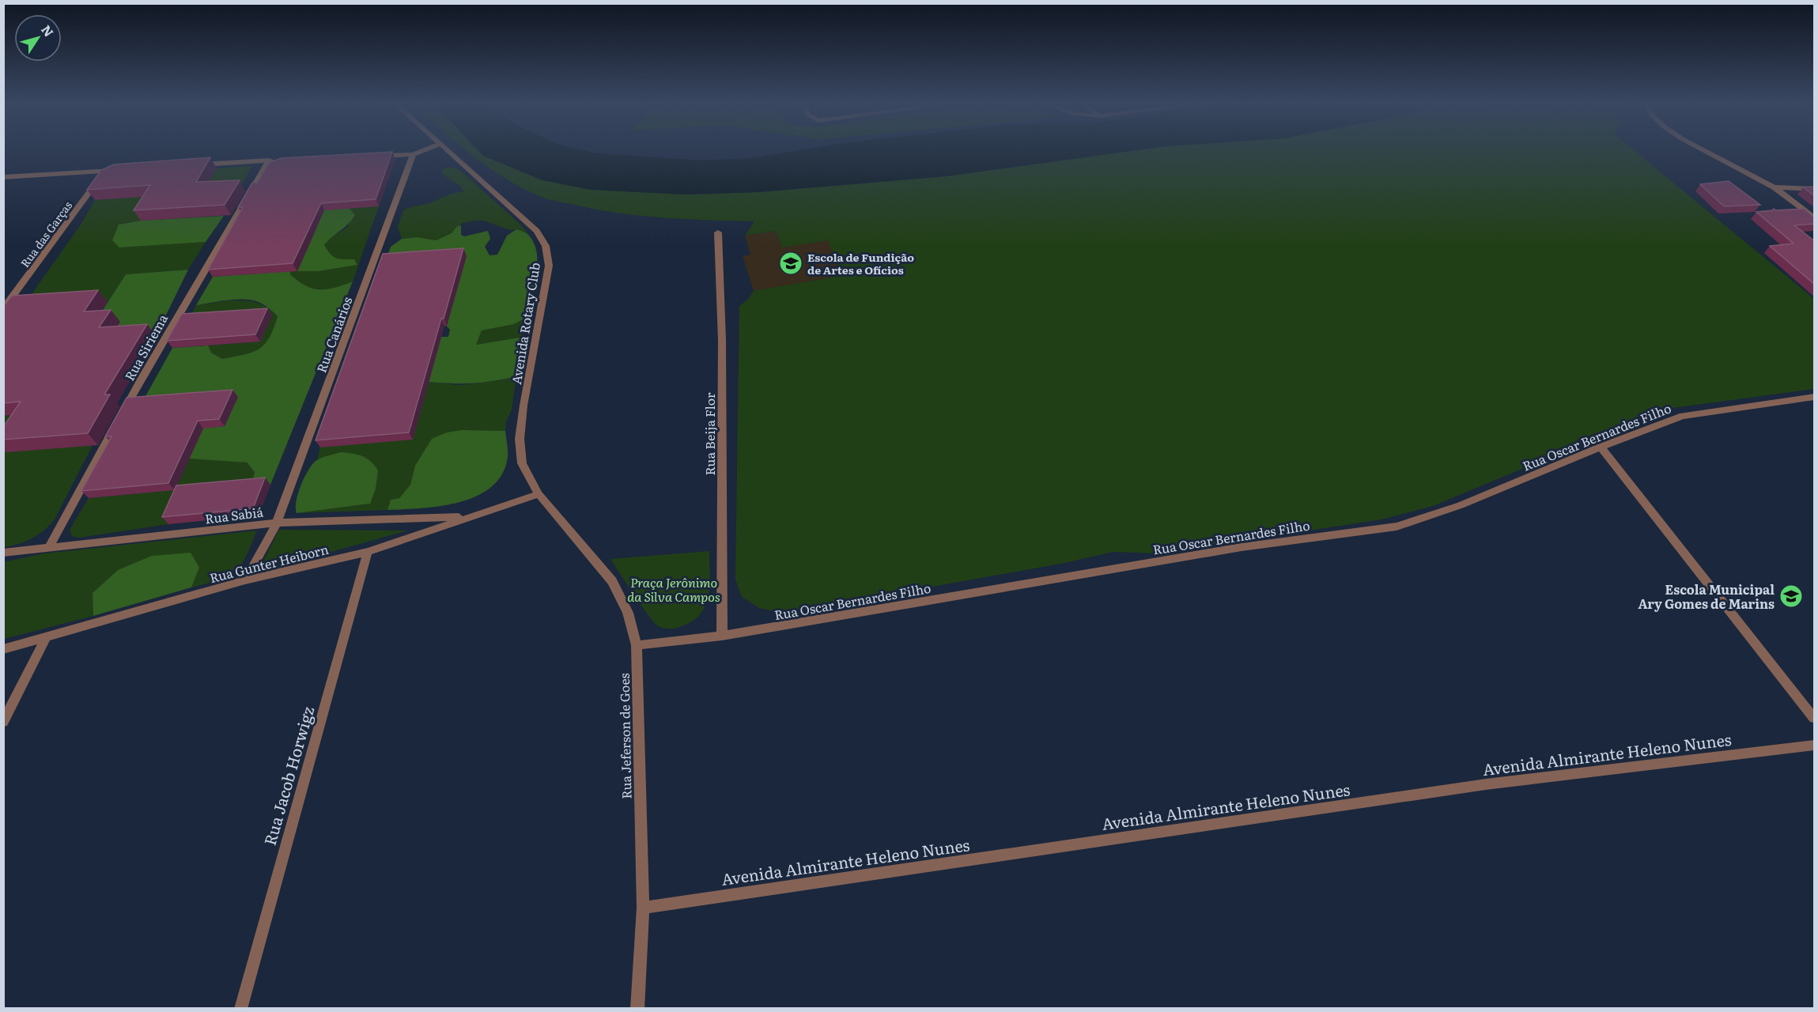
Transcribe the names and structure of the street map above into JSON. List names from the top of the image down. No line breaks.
{"streets":{"street":["Rua das Garças","Avenida Rotary Club","Rua Canários","Rua Siriema","Rua Beija Flor","Rua Oscar Bernardes Filho","Rua Sabiá","Rua Gunter Heiborn","Rua Jeferson de Goes","Avenida Almirante Heleno Nunes","Rua Jacob Horwigz"]},"crossings":[["Avenida Rotary Club","Rua Gunter Heiborn"],["Avenida Rotary Club","Rua Jeferson de Goes"],["Rua Canários","Rua Sabiá"],["Rua Canários","Rua Gunter Heiborn"],["Rua Beija Flor","Rua Oscar Bernardes Filho"],["Rua Oscar Bernardes Filho","Rua Jeferson de Goes"],["Rua Sabiá","Rua Gunter Heiborn"],["Rua Gunter Heiborn","Rua Jeferson de Goes"],["Rua Gunter Heiborn","Rua Jacob Horwigz"],["Rua Jeferson de Goes","Avenida Almirante Heleno Nunes"]],"parks":["Praça Jerônimo da Silva Campos"],"places":{"school or university":["Escola de Fundição de Artes e Ofícios","Escola Municipal Ary Gomes de Marins"]},"north":"top right"}
